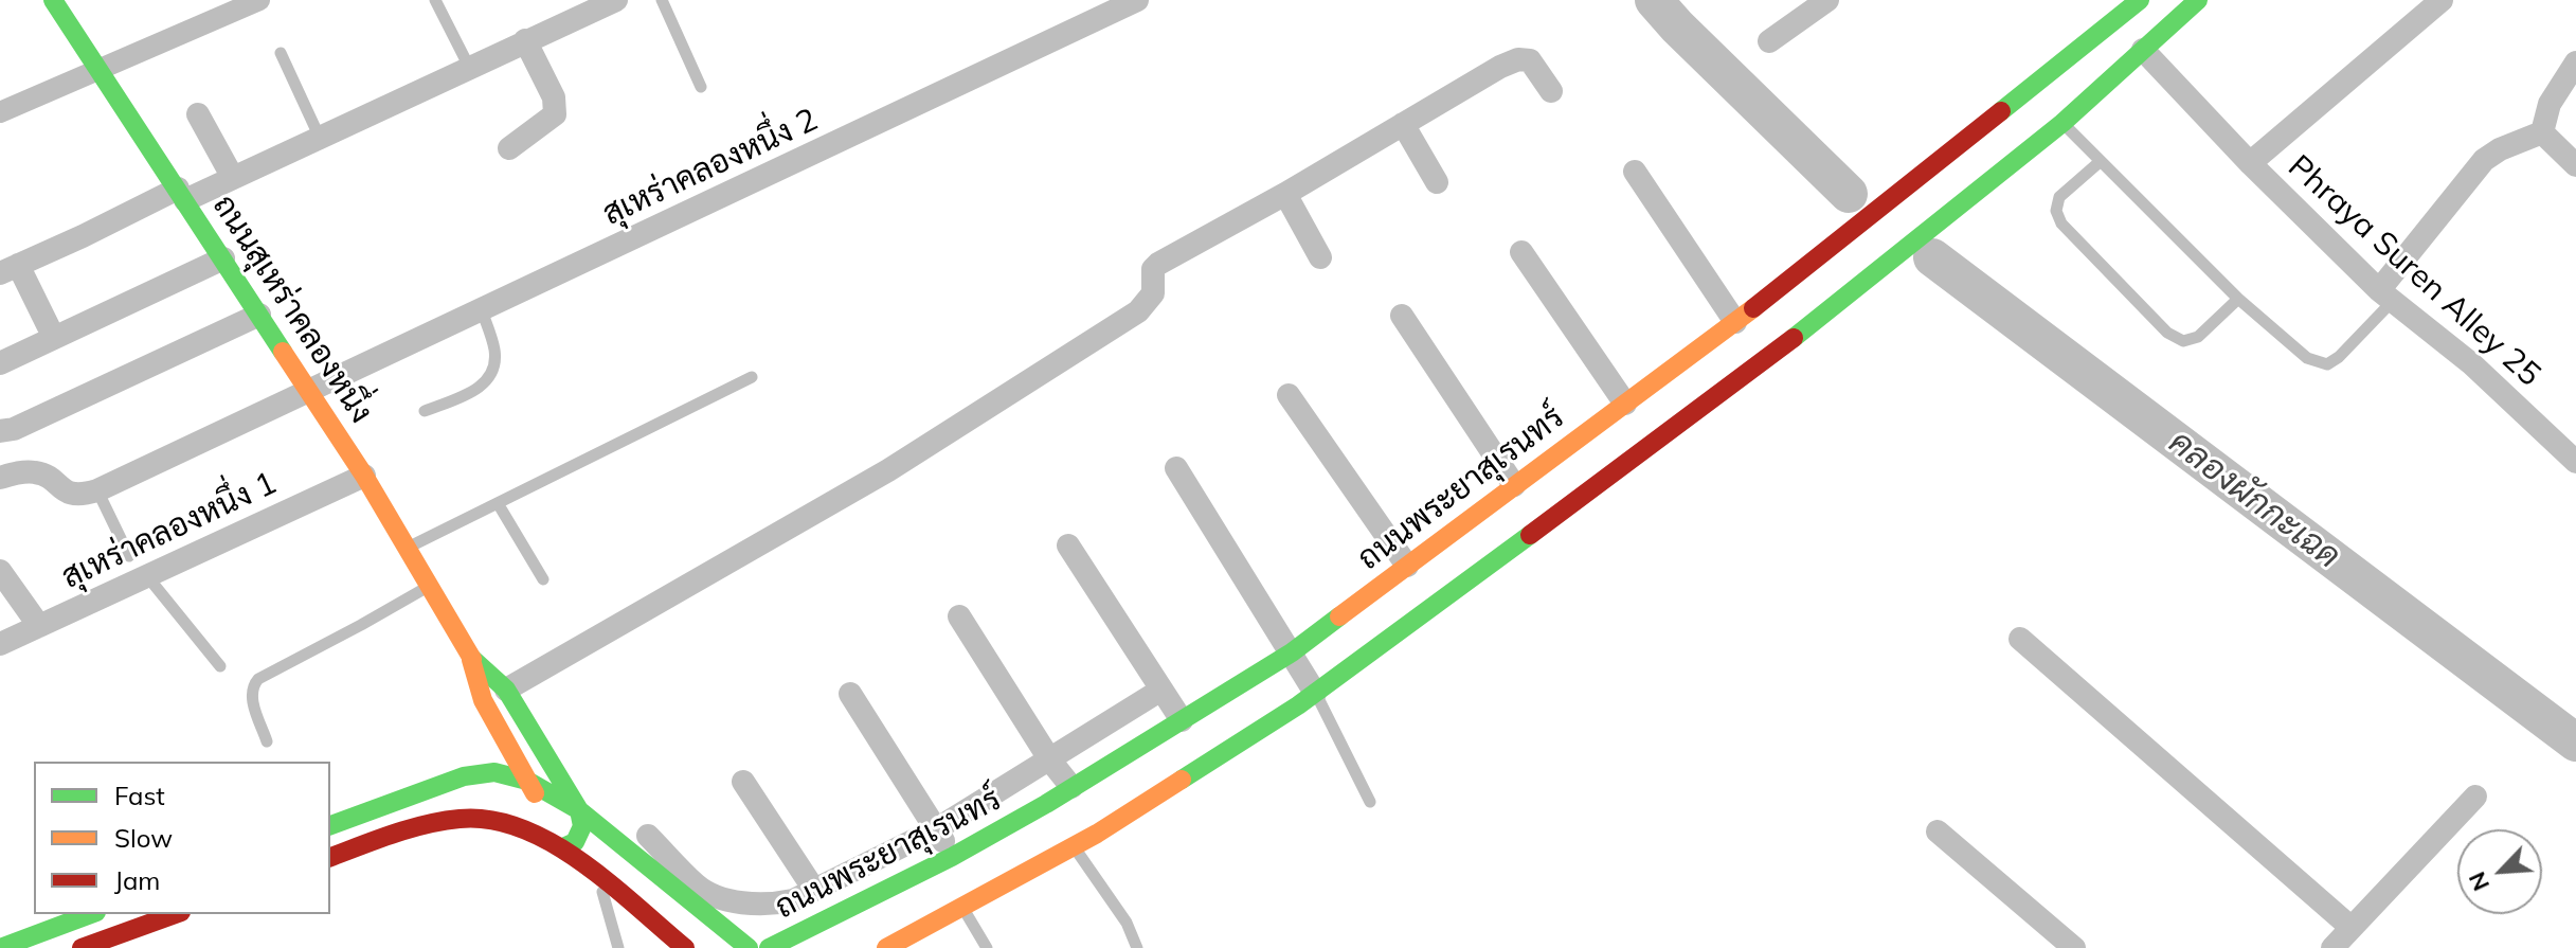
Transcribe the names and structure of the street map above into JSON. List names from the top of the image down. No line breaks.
{"streets":{"street":["สุเหร่าคลองหนึ่ง 2","Phraya Suren Alley 25","ถนนสุเหร่าคลองหนึ่ง","ถนนพระยาสุเรนทร์","สุเหร่าคลองหนึ่ง 1"]},"crossings":[["สุเหร่าคลองหนึ่ง 2","ถนนสุเหร่าคลองหนึ่ง"],["ถนนสุเหร่าคลองหนึ่ง","สุเหร่าคลองหนึ่ง 1"]],"water":["คลองผักกะเฉด"],"legend":["Fast","Slow","Jam"],"north":"bottom left"}
